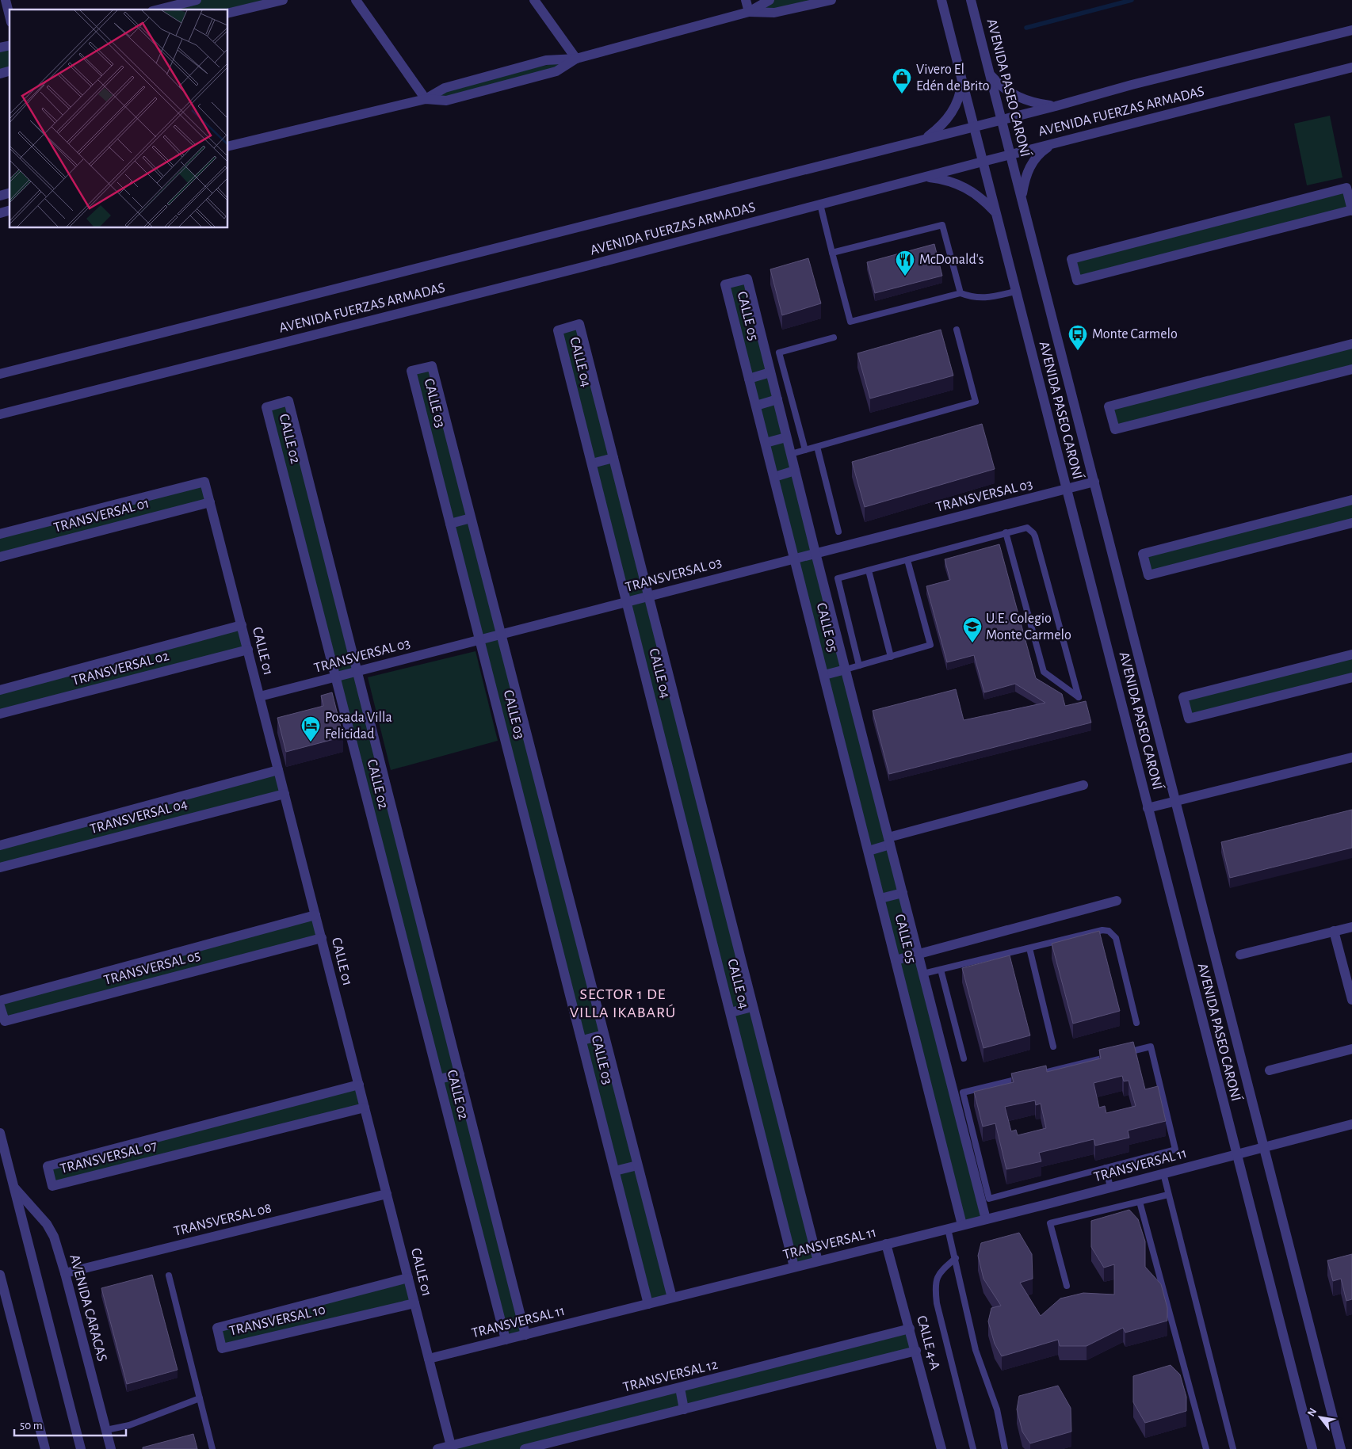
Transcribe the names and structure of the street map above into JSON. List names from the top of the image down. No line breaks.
{"streets":{"street":["AVENIDA PASEO CARONÍ","AVENIDA FUERZAS ARMADAS","CALLE 05","CALLE 04","CALLE 03","CALLE 02","TRANSVERSAL 03","TRANSVERSAL 01","CALLE 01","TRANSVERSAL 02","TRANSVERSAL 04","TRANSVERSAL 05","TRANSVERSAL 07","TRANSVERSAL 11","TRANSVERSAL 08","AVENIDA CARACAS","TRANSVERSAL 10","CALLE 4-A","TRANSVERSAL 12"]},"crossings":[["AVENIDA PASEO CARONÍ","AVENIDA FUERZAS ARMADAS"],["AVENIDA PASEO CARONÍ","TRANSVERSAL 03"],["AVENIDA PASEO CARONÍ","TRANSVERSAL 11"],["CALLE 05","TRANSVERSAL 03"],["CALLE 05","TRANSVERSAL 11"],["CALLE 04","TRANSVERSAL 03"],["CALLE 04","TRANSVERSAL 11"],["CALLE 03","TRANSVERSAL 03"],["CALLE 03","TRANSVERSAL 11"],["CALLE 02","TRANSVERSAL 03"],["CALLE 02","TRANSVERSAL 11"],["TRANSVERSAL 03","CALLE 01"],["TRANSVERSAL 01","CALLE 01"],["CALLE 01","TRANSVERSAL 02"],["CALLE 01","TRANSVERSAL 04"],["CALLE 01","TRANSVERSAL 05"],["CALLE 01","TRANSVERSAL 07"],["CALLE 01","TRANSVERSAL 11"],["CALLE 01","TRANSVERSAL 08"],["CALLE 01","TRANSVERSAL 10"],["CALLE 01","TRANSVERSAL 12"],["TRANSVERSAL 11","CALLE 4-A"],["TRANSVERSAL 08","AVENIDA CARACAS"],["CALLE 4-A","TRANSVERSAL 12"]],"districts":["SECTOR 1 DE VILLA IKABARÚ"],"places":{"shop":["Vivero El Edén de Brito"],"restaurant":["McDonald's"],"bus stop":["Monte Carmelo"],"school or university":["U.E. Colegio Monte Carmelo"],"hotel":["Posada Villa Felicidad"]},"scale_bar":"50 m","north":"top left"}
